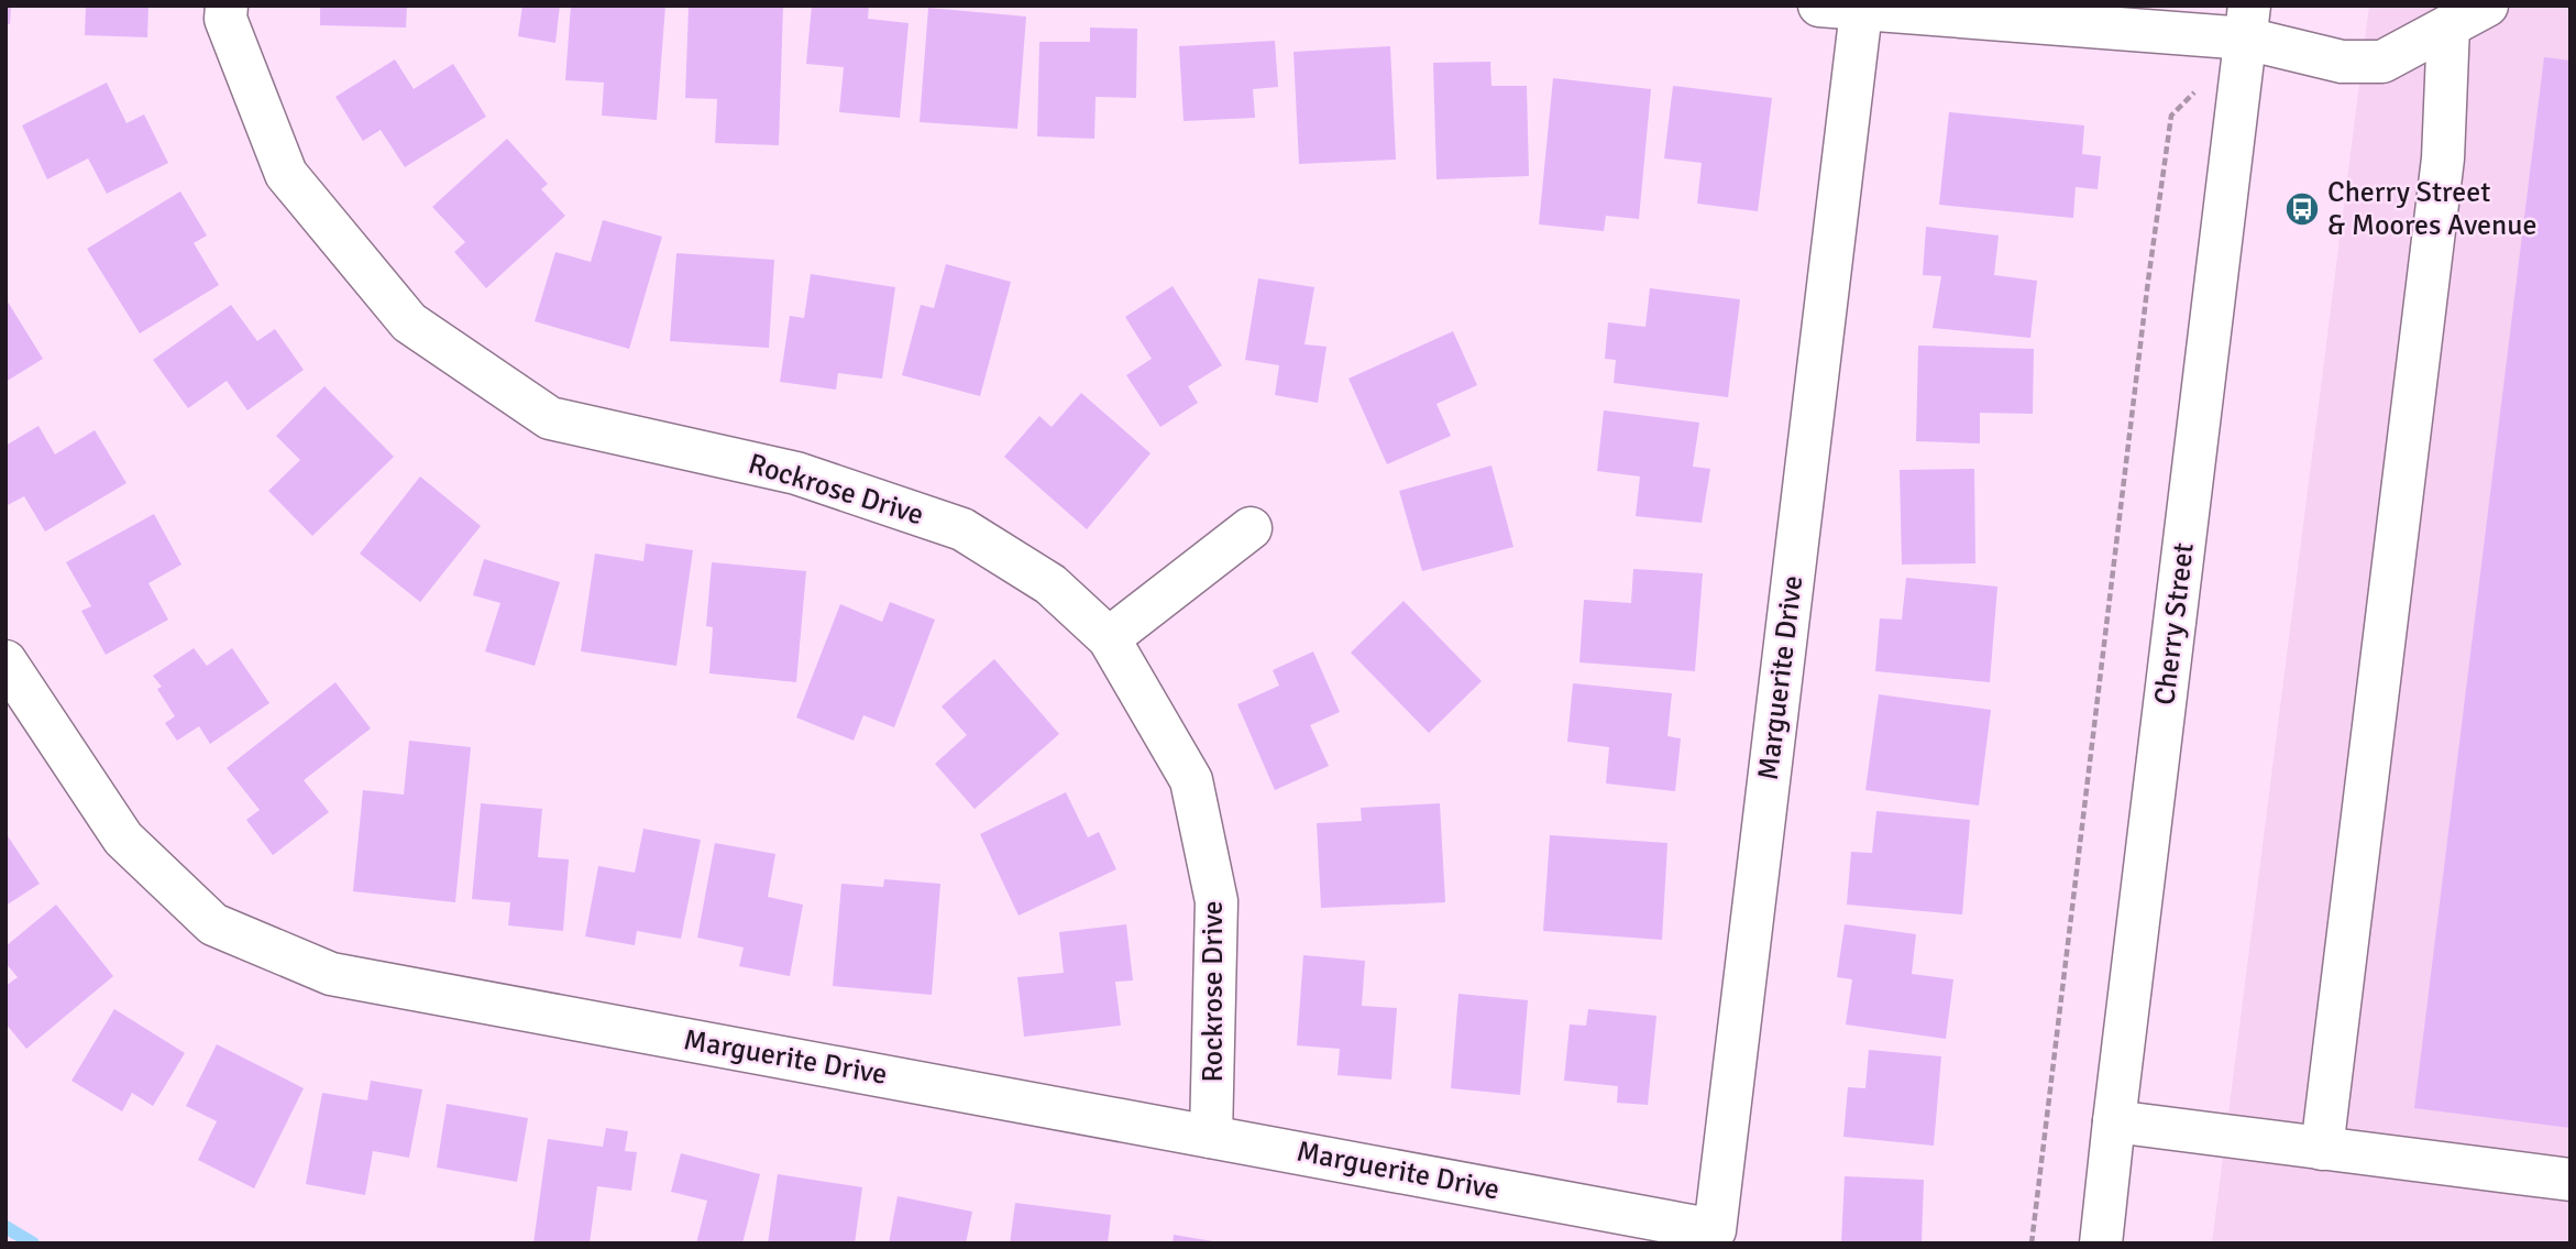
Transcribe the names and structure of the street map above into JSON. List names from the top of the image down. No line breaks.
{"streets":{"street":["Rockrose Drive","Cherry Street","Marguerite Drive"]},"crossings":[["Rockrose Drive","Marguerite Drive"]],"places":{"bus stop":["Cherry Street & Moores Avenue"]}}
